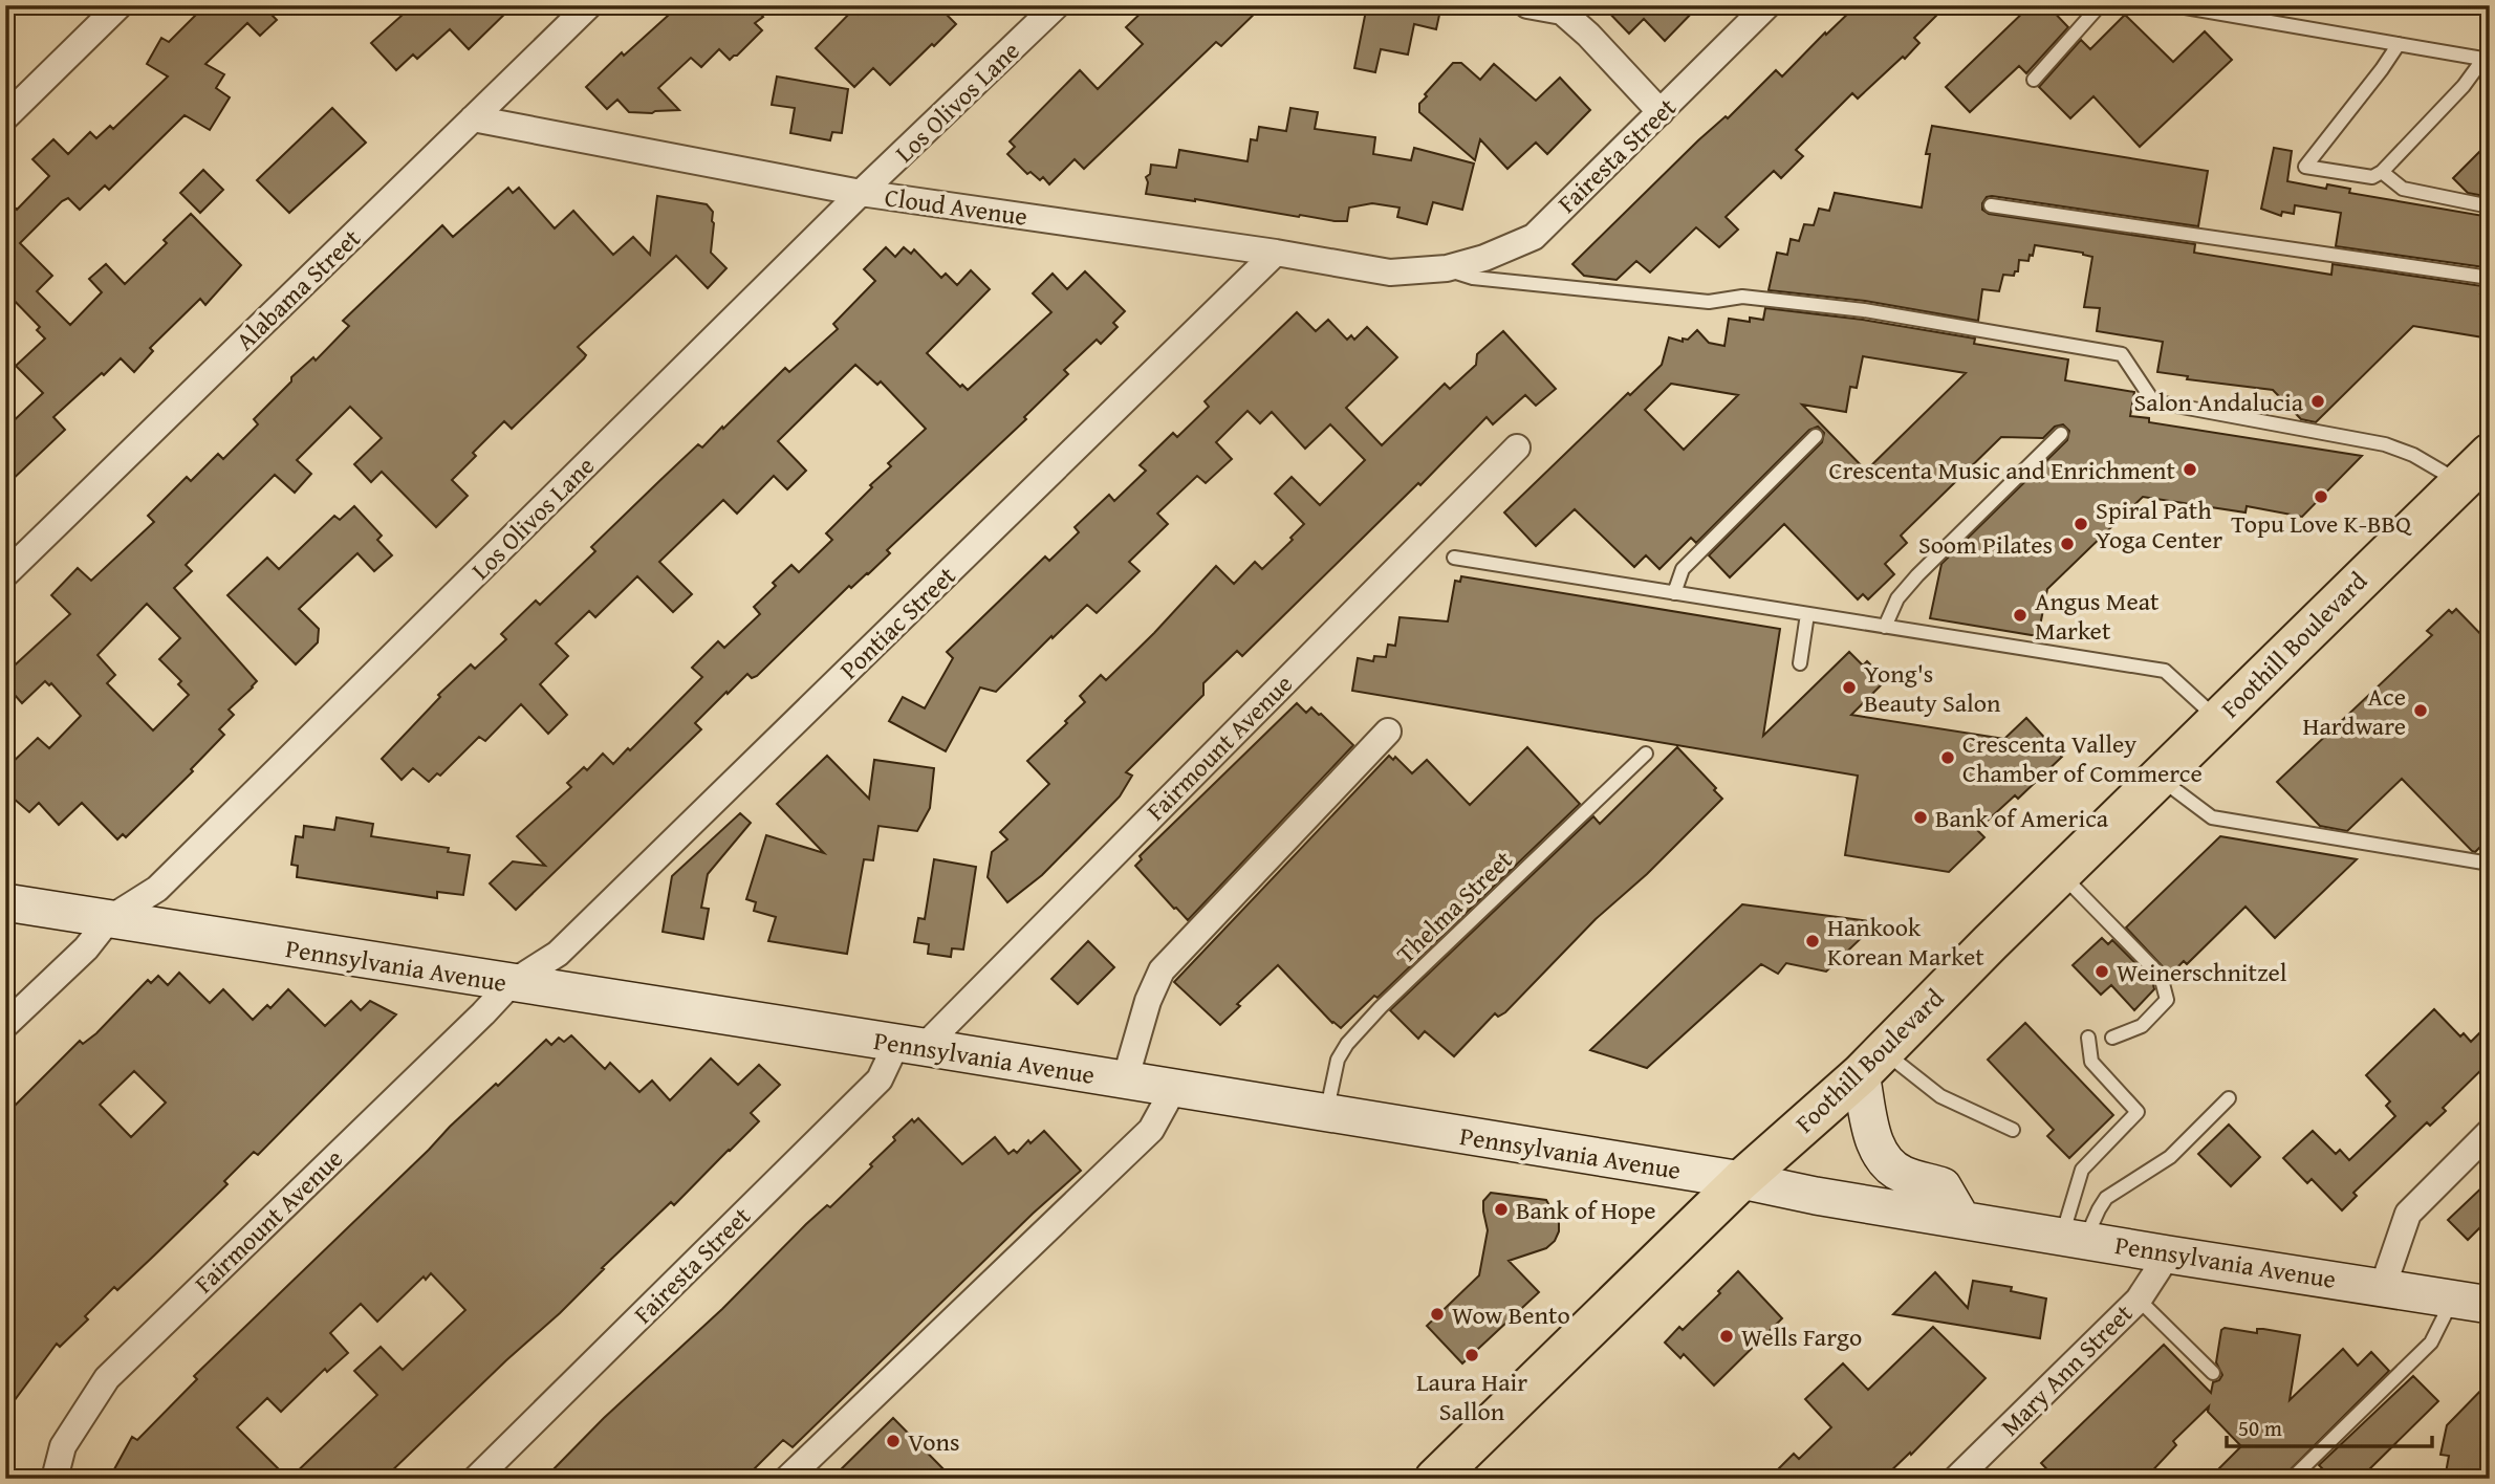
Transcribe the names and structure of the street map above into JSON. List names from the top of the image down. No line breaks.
{"streets":{"main road":["Foothill Boulevard","Pennsylvania Avenue"],"street":["Los Olivos Lane","Fairesta Street","Cloud Avenue","Alabama Street","Pontiac Street","Fairmount Avenue","Mary Ann Street"],"lane":["Thelma Street"]},"crossings":[["Los Olivos Lane","Cloud Avenue"],["Los Olivos Lane","Pennsylvania Avenue"],["Fairesta Street","Cloud Avenue"],["Fairesta Street","Fairmount Avenue"],["Fairesta Street","Pennsylvania Avenue"],["Cloud Avenue","Alabama Street"],["Cloud Avenue","Pontiac Street"],["Pontiac Street","Fairmount Avenue"],["Pontiac Street","Pennsylvania Avenue"],["Foothill Boulevard","Pennsylvania Avenue"],["Fairmount Avenue","Pennsylvania Avenue"],["Thelma Street","Pennsylvania Avenue"],["Pennsylvania Avenue","Mary Ann Street"]],"places":["Salon Andalucia","Crescenta Music and Enrichment","Topu Love K-BBQ","Spiral Path Yoga Center","Soom Pilates","Angus Meat Market","Yong's Beauty Salon","Ace Hardware","Crescenta Valley Chamber of Commerce","Bank of America","Hankook Korean Market","Weinerschnitzel","Bank of Hope","Wow Bento","Wells Fargo","Laura Hair Sallon","Vons"],"scale_bar":"50 m"}
